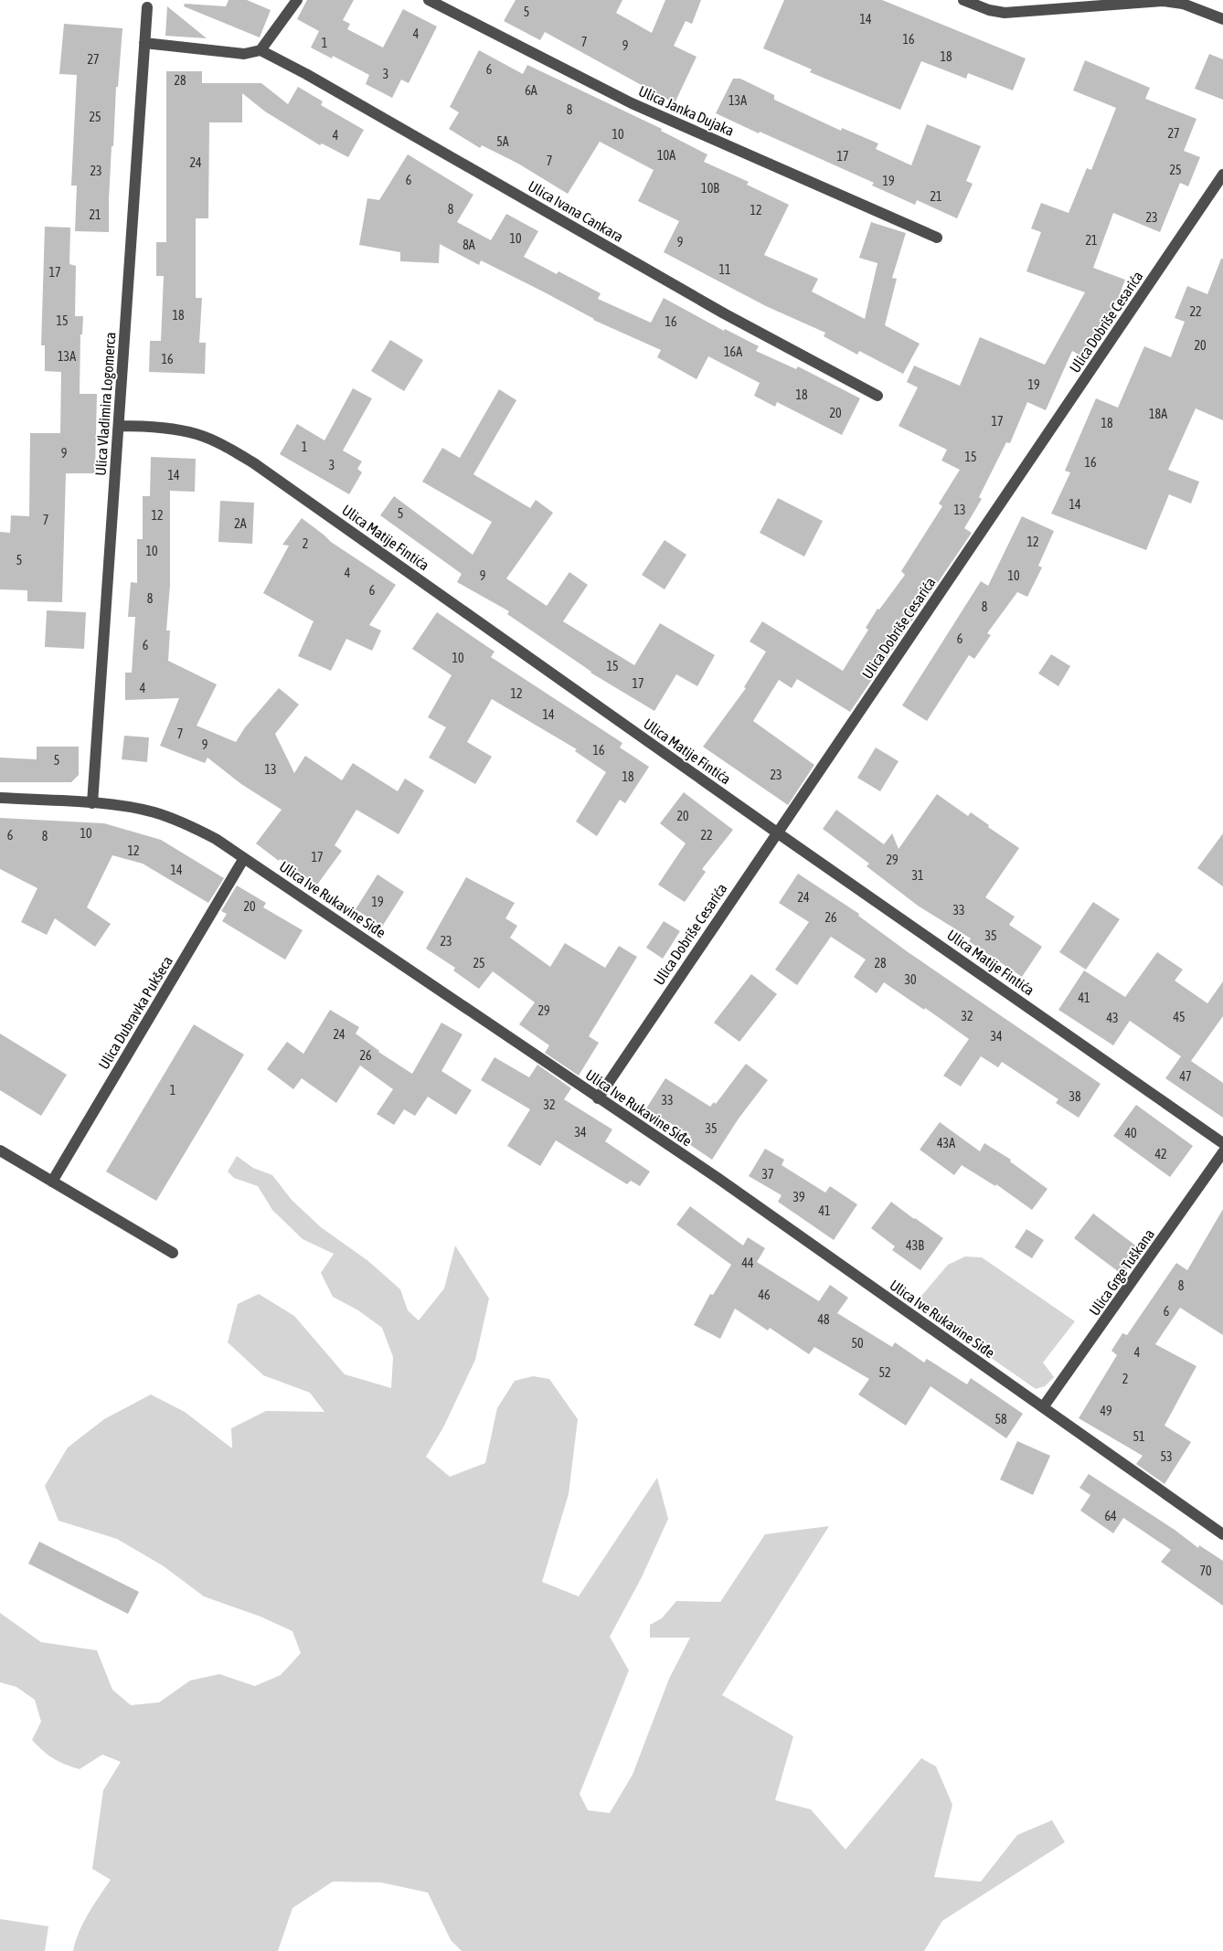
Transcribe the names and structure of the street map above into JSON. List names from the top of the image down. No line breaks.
{"streets":{"street":["Ulica Janka Dujaka","Ulica Ivana Cankara","Ulica Dobriše Cesarića","Ulica Vladimira Logomerca","Ulica Matije Fintića","Ulica Ive Rukavine Siđe","Ulica Dubravka Pukšeca","Ulica Grge Tuškana"]},"crossings":[["Ulica Dobriše Cesarića","Ulica Matije Fintića"],["Ulica Dobriše Cesarića","Ulica Ive Rukavine Siđe"],["Ulica Vladimira Logomerca","Ulica Matije Fintića"],["Ulica Vladimira Logomerca","Ulica Ive Rukavine Siđe"],["Ulica Ive Rukavine Siđe","Ulica Dubravka Pukšeca"],["Ulica Ive Rukavine Siđe","Ulica Grge Tuškana"]],"house_numbers":["5","14","4","16","7","1","9","18","27","6","3","28","6A","13A","8","25","27","10","4","5A","10A","17","7","24","25","23","6","19","10B","21","8","12","21","23","10","21","9","8A","11","17","22","18","15","16","20","16A","13A","16","19","18","20","18A","17","18","1","9","15","16","3","14","14","13","5","12","7","2A","12","2","10","5","4","9","10","6","8","8","6","6","10","15","17","4","12","14","7","9","16","5","13","23","18","20","10","6","22","8","12","17","29","14","31","24","19","20","33","26","35","23","25","28","30","41","29","32","45","43","24","34","26","47","1","38","33","32","35","34","40","43A","42","37","39","41","43B","44","8","46","6","48","50","4","52","2","49","58","51","53","64","70"]}
